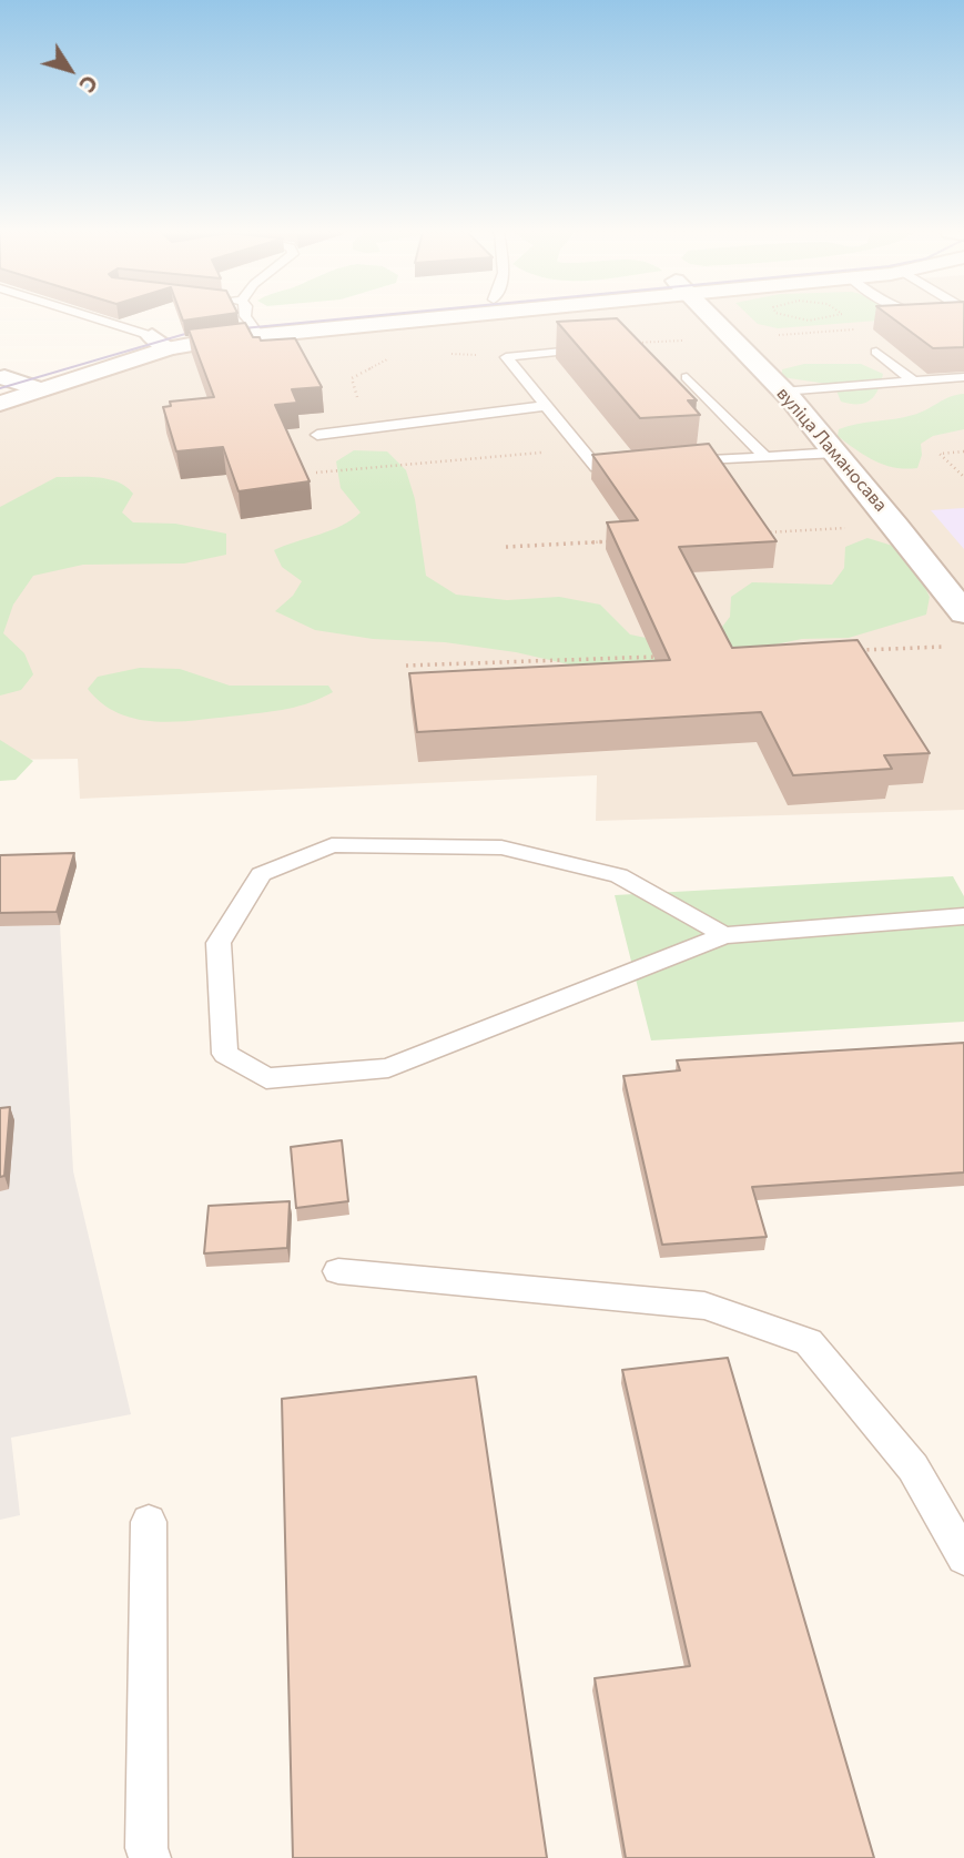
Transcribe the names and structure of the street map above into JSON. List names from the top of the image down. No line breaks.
{"streets":{"main road":["вуліца Ламаносава"]},"north":"bottom right"}
